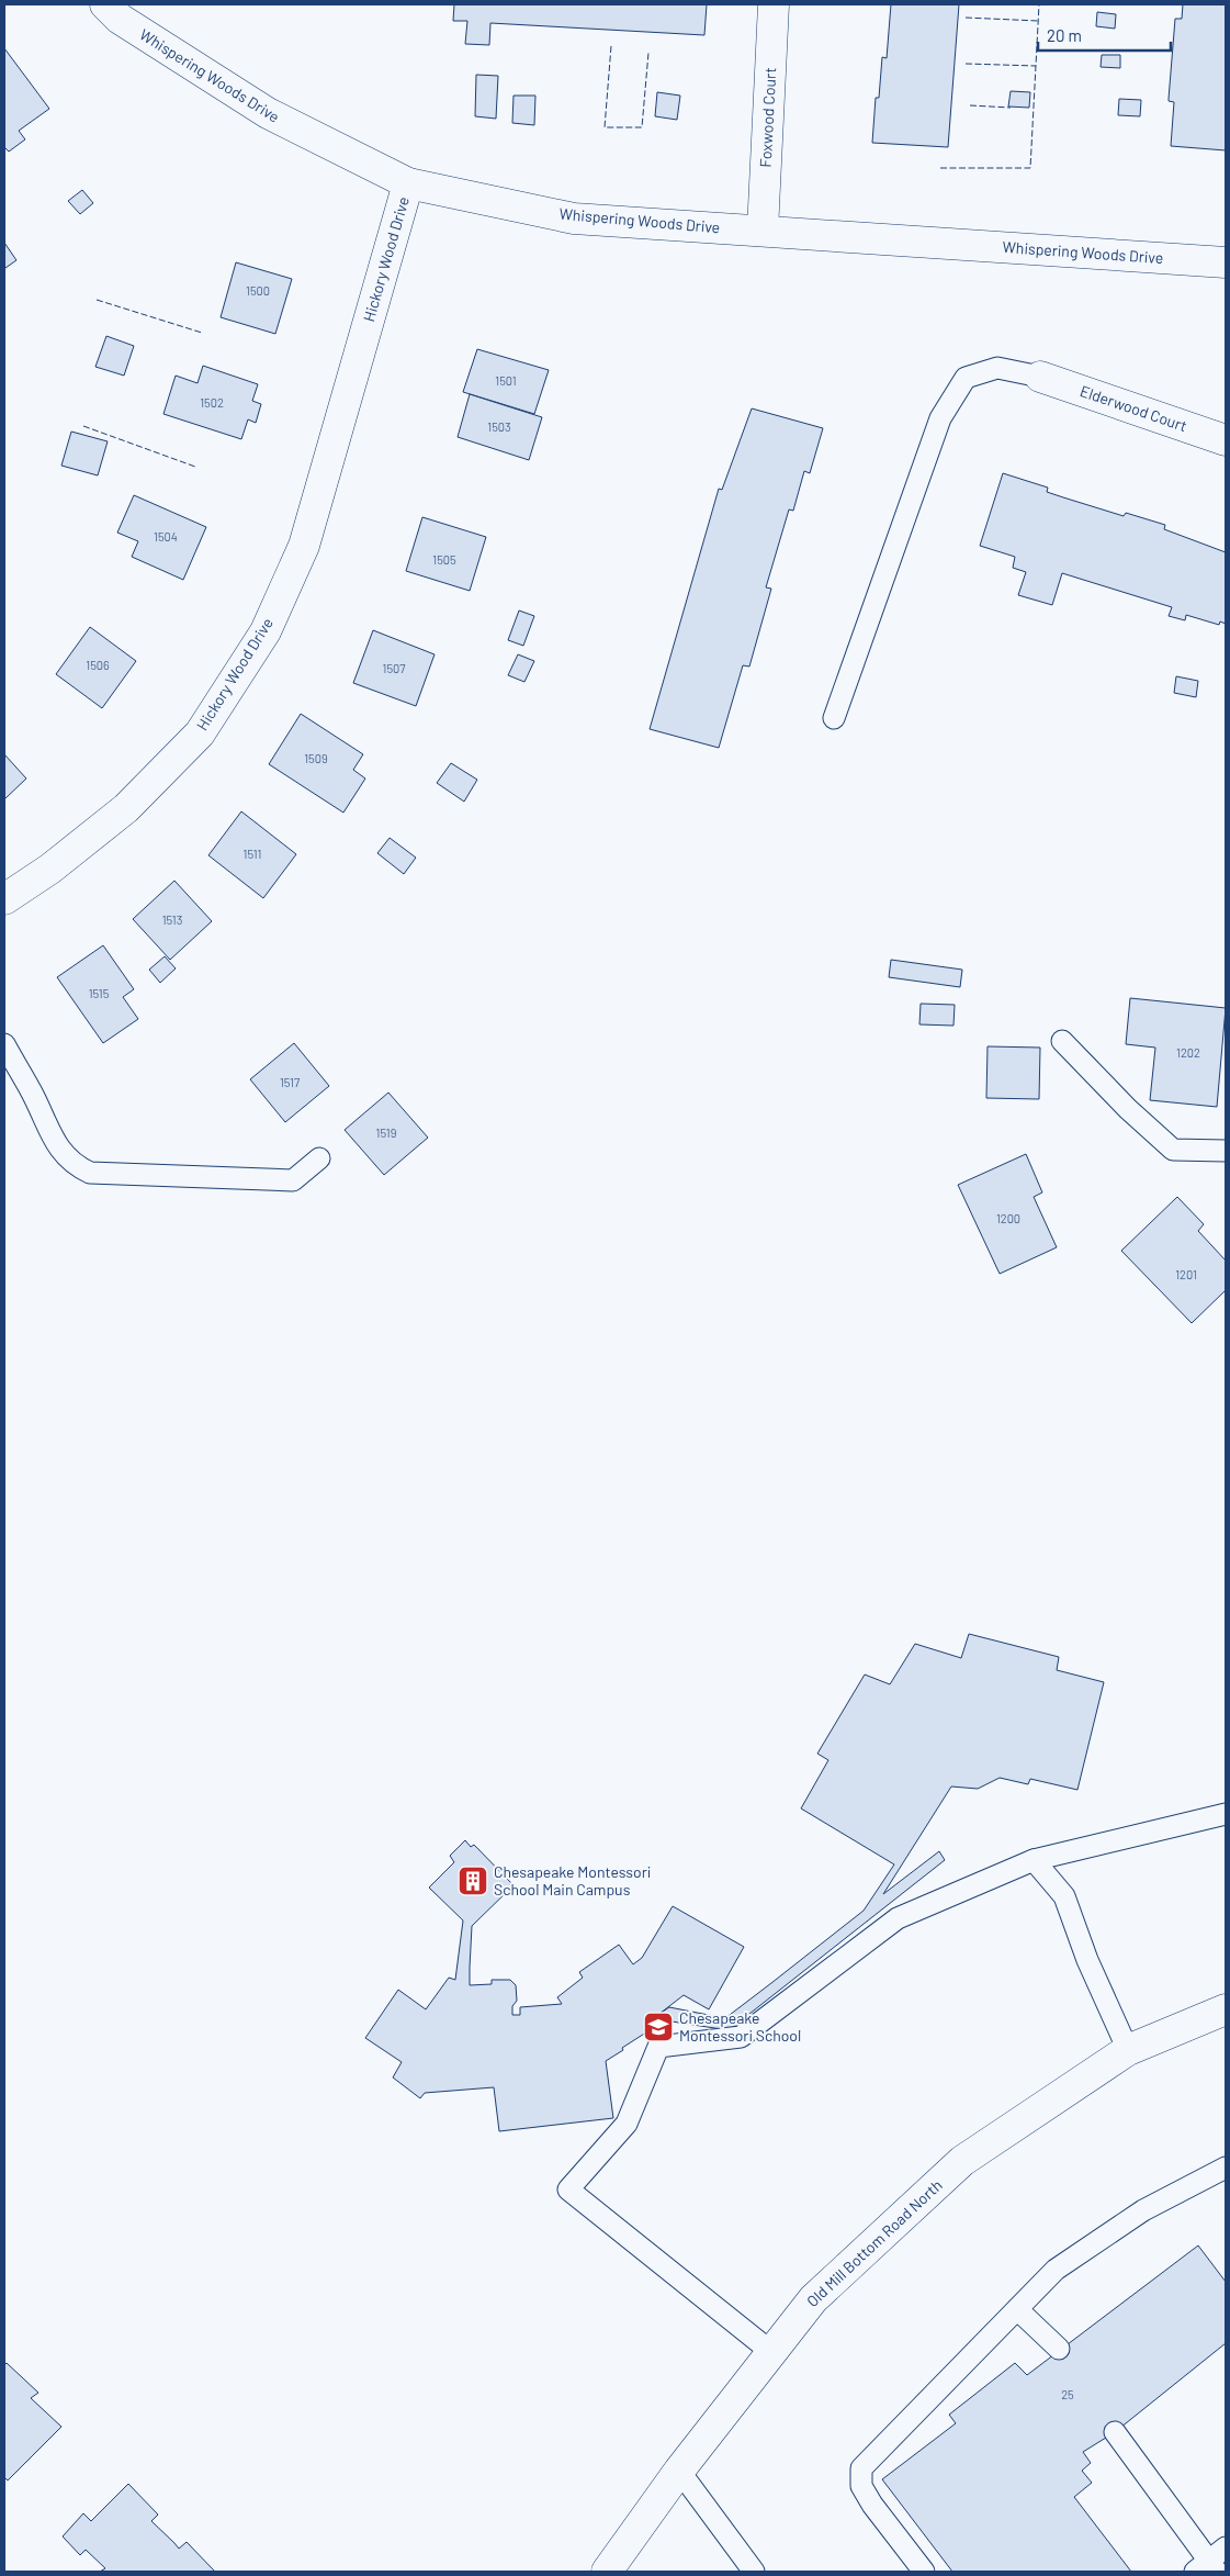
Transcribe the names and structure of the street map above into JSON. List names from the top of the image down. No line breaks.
{"streets":{"street":["Whispering Woods Drive","Foxwood Court","Hickory Wood Drive","Elderwood Court","Old Mill Bottom Road North"]},"crossings":[["Whispering Woods Drive","Foxwood Court"],["Whispering Woods Drive","Hickory Wood Drive"]],"places":{"building":["Chesapeake Montessori School Main Campus"],"school or university":["Chesapeake Montessori School"]},"house_numbers":["1500","1501","1502","1503","1504","1505","1506","1507","1509","1511","1513","1515","1202","1517","1519","1200","1201","25"],"scale_bar":"20 m"}
